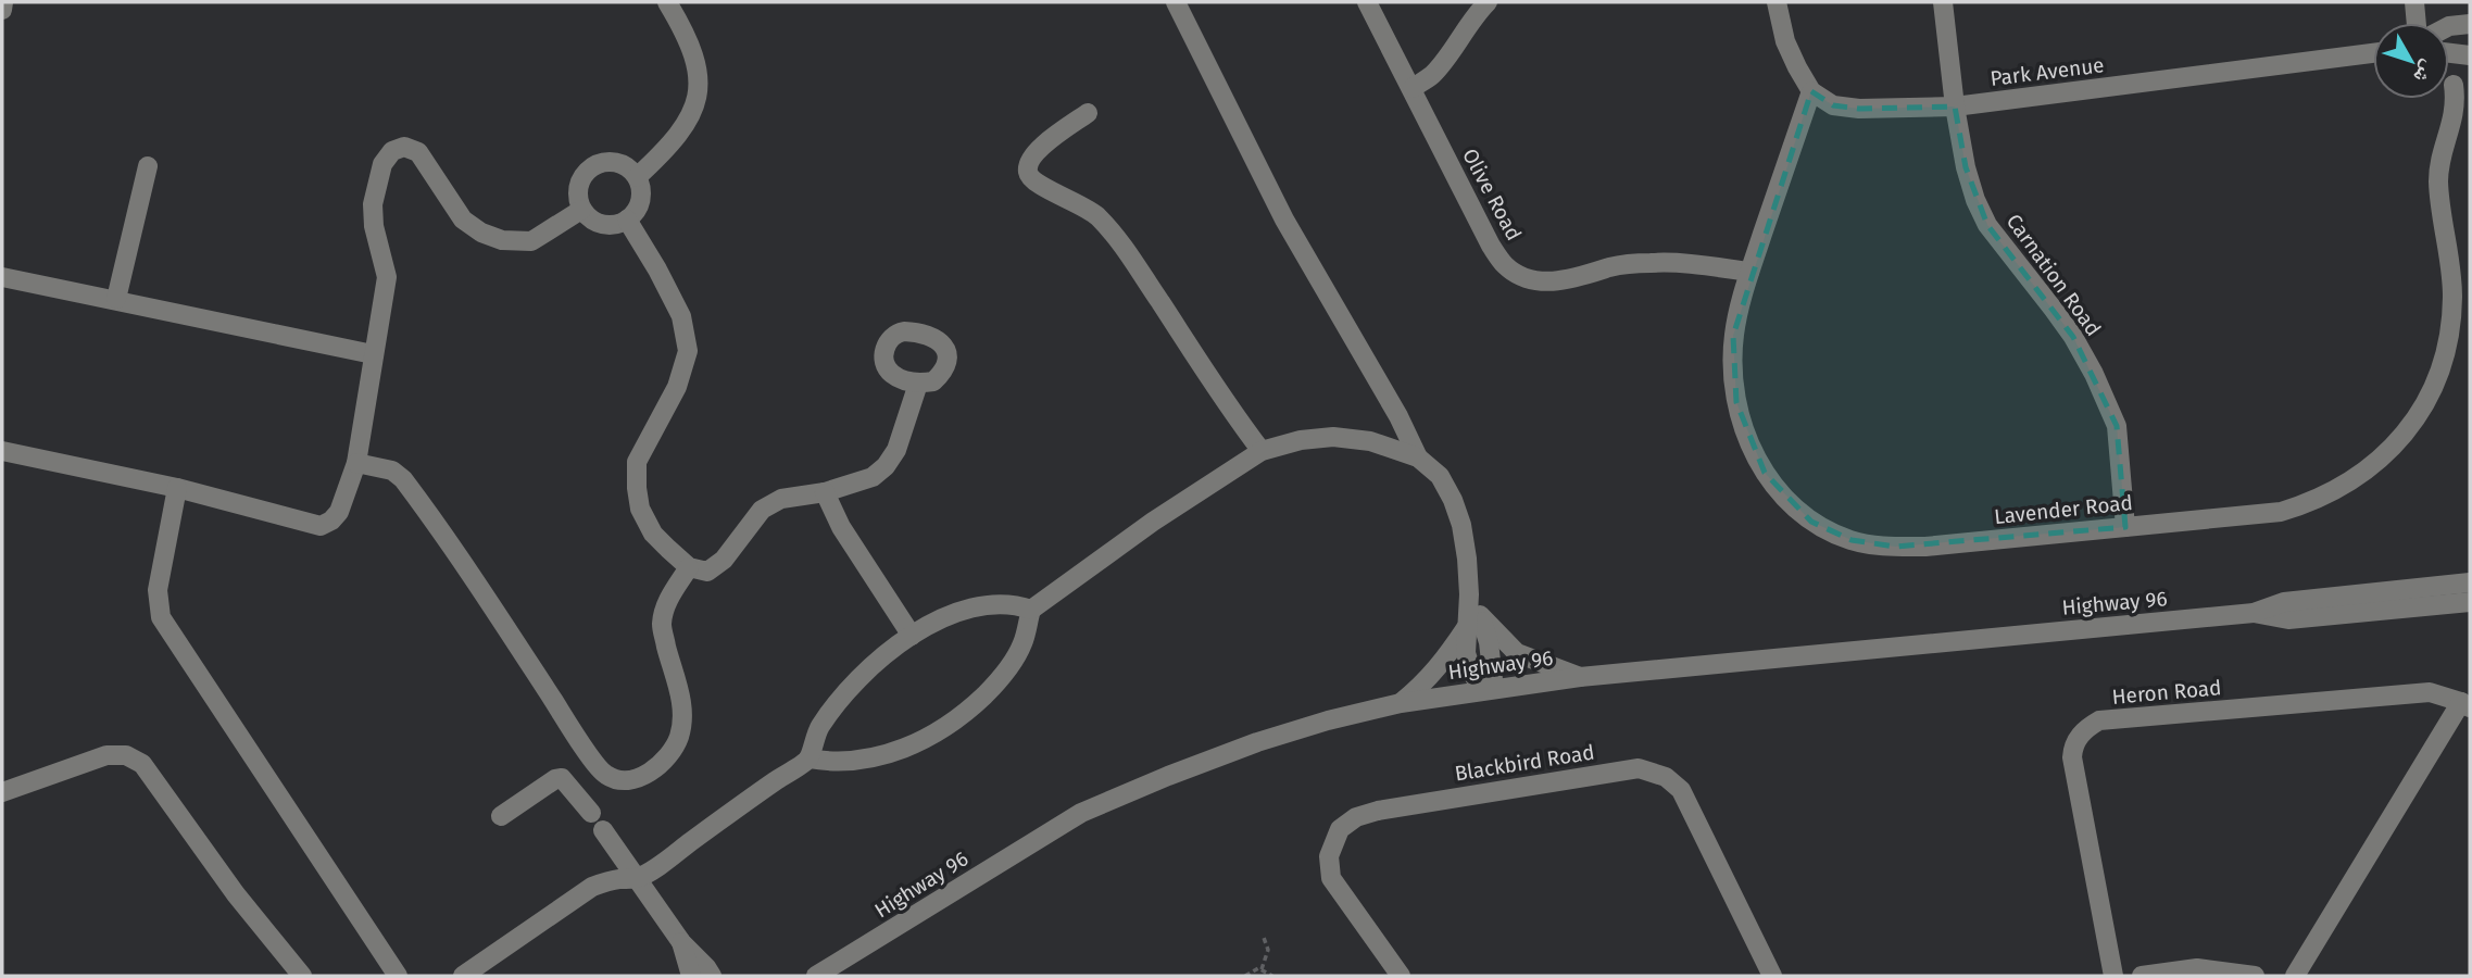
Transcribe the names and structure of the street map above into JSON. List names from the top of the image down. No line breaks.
{"streets":{"street":["Park Avenue","Olive Road","Carnation Road","Lavender Road","Highway 96","Heron Road","Blackbird Road"]},"crossings":[["Park Avenue","Carnation Road"],["Park Avenue","Lavender Road"],["Olive Road","Lavender Road"],["Carnation Road","Lavender Road"]],"north":"bottom right"}
